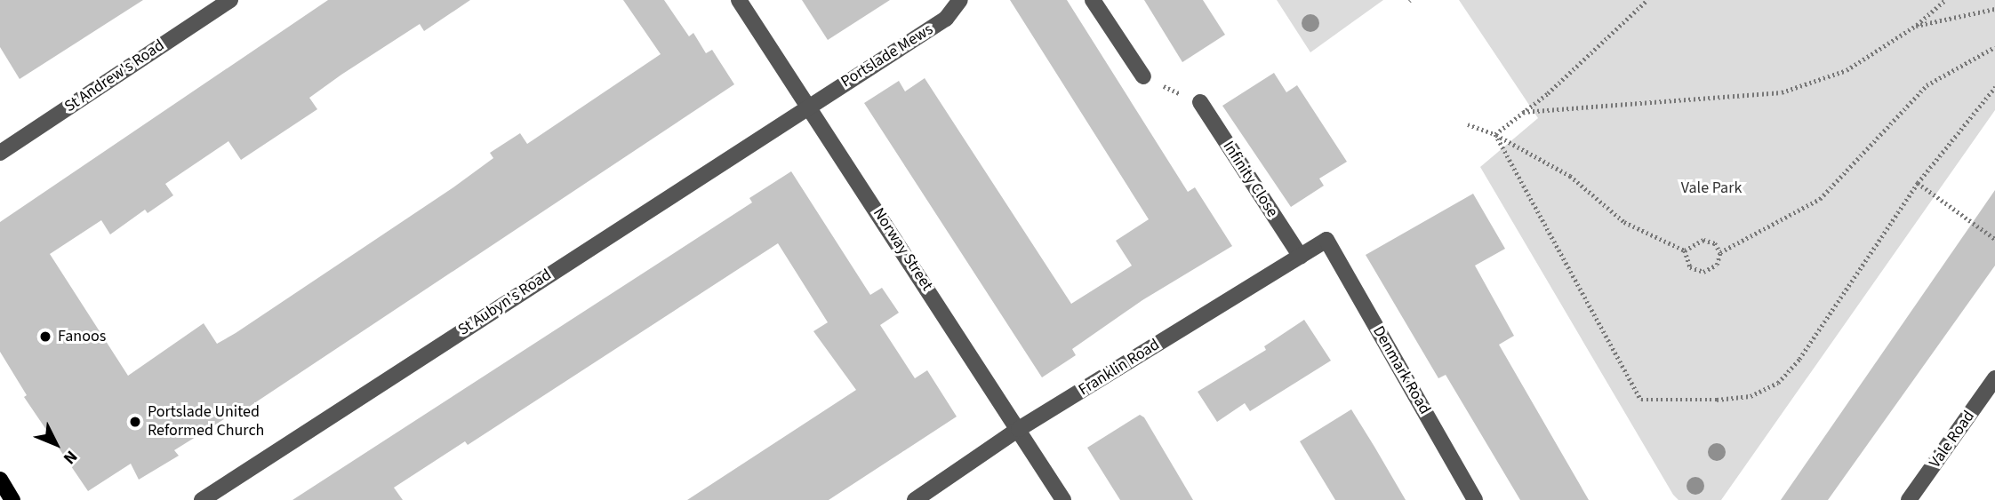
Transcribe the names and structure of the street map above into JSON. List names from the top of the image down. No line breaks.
{"streets":{"street":["Portslade Mews","St Andrew's Road","Infinity Close","Norway Street","St Aubyn's Road","Franklin Road","Denmark Road","Vale Road"]},"crossings":[["Portslade Mews","Norway Street"],["Portslade Mews","St Aubyn's Road"],["Infinity Close","Franklin Road"],["Norway Street","St Aubyn's Road"],["Norway Street","Franklin Road"],["Franklin Road","Denmark Road"]],"parks":["Vale Park"],"places":["Fanoos","Portslade United Reformed Church"],"north":"bottom right"}
